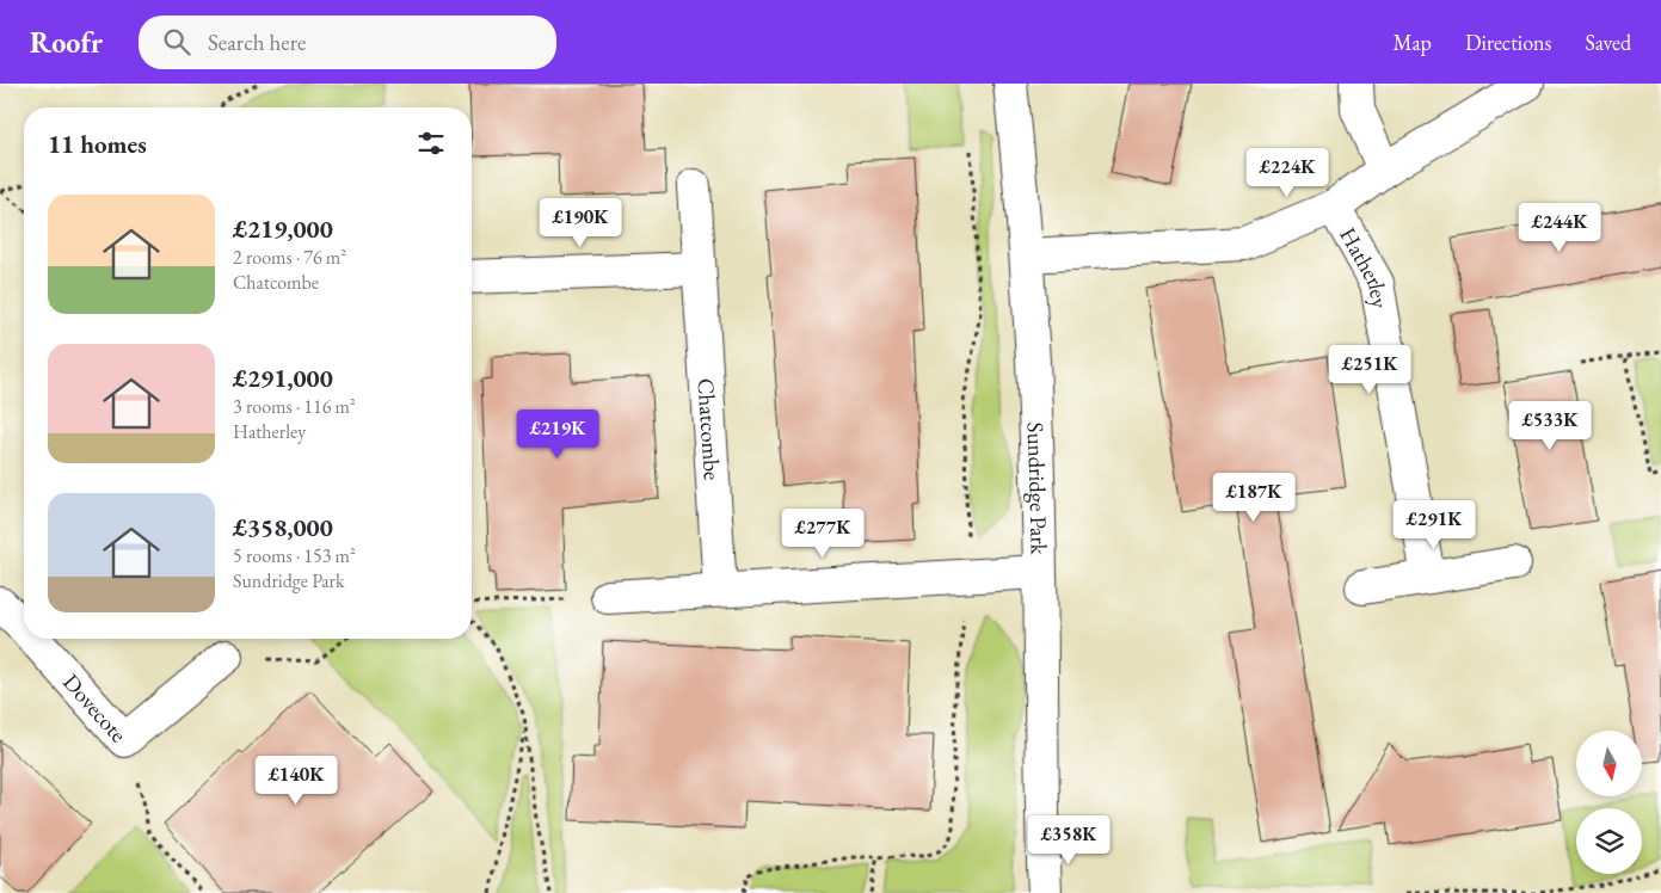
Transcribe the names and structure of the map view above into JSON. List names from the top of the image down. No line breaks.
{"streets":{"street":["Hatherley","Chatcombe","Sundridge Park","Dovecote"]},"crossings":[["Hatherley","Sundridge Park"]],"north":"bottom","page":{"header":"Roofr","search":"Search here","nav":["Map","Directions","Saved"],"heading":"11 homes","price":["£224K","£190K","£244K","£251K","£533K","£219K","£187K","£291K","£277K","£140K","£358K"],"list":[{"name":"£219,000","note":"2 rooms · 76 m² · Chatcombe"},{"name":"£291,000","note":"3 rooms · 116 m² · Hatherley"},{"name":"£358,000","note":"5 rooms · 153 m² · Sundridge Park"}]}}
